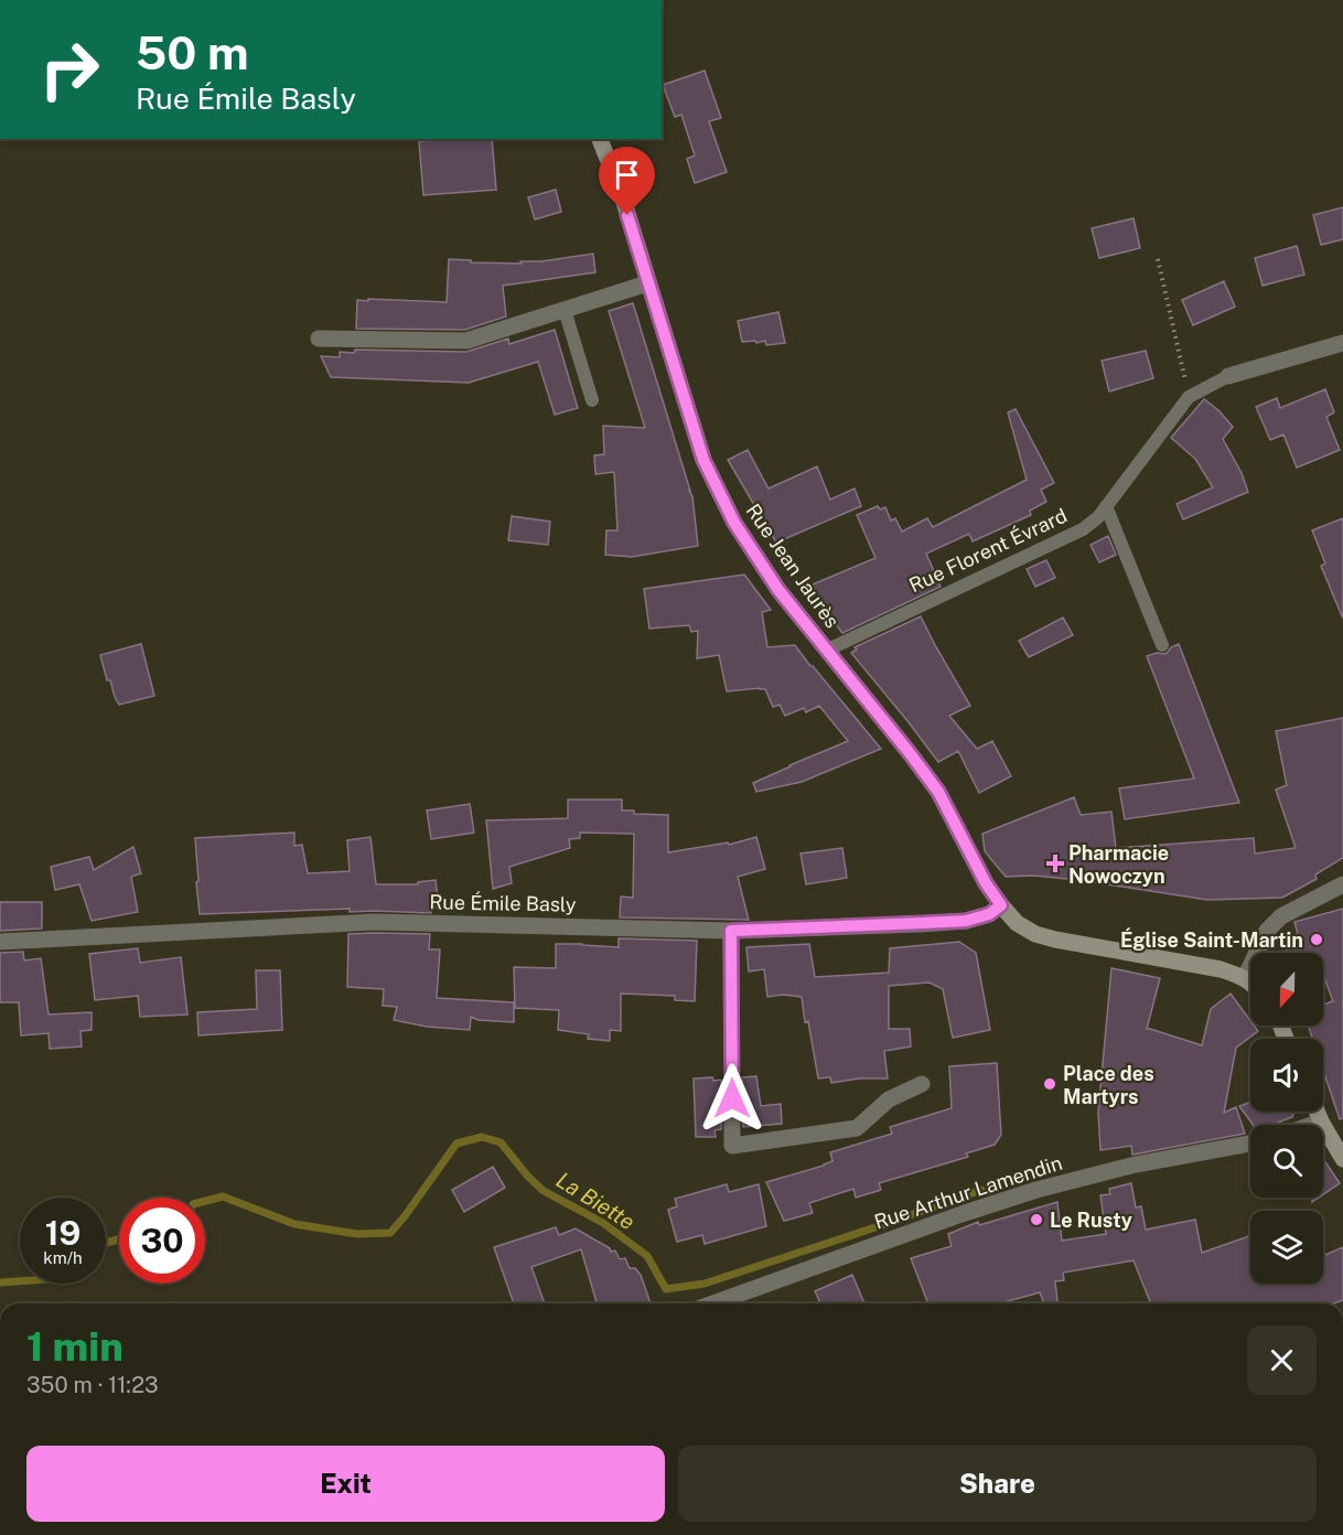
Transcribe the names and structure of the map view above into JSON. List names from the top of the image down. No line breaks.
{"streets":{"main road":["Rue Jean Jaurès"],"street":["Rue Florent Évrard","Rue Émile Basly","Rue Arthur Lamendin"]},"crossings":[["Rue Florent Évrard","Rue Jean Jaurès"],["Rue Jean Jaurès","Rue Émile Basly"]],"water":["La Biette"],"places":{"health":["Pharmacie Nowoczyn"],"other":["Église Saint-Martin","Place des Martyrs","Le Rusty"]},"north":"bottom","page":{"turn":["50 m","Rue Émile Basly"],"speed":"19 km/h","limit":"30","heading":["1 min","350 m · 11:23"],"buttons":["Exit","Share"]}}
